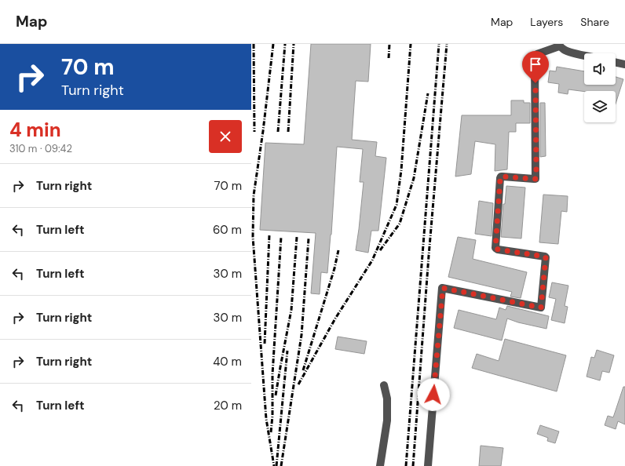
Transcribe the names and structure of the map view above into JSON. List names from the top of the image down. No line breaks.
{"page":{"header":"Map","nav":["Map","Layers","Share"],"turn":["70 m","Turn right"],"heading":["4 min","310 m · 09:42"],"list":[{"name":"Turn right","value":"70 m"},{"name":"Turn left","value":"60 m"},{"name":"Turn left","value":"30 m"},{"name":"Turn right","value":"30 m"},{"name":"Turn right","value":"40 m"},{"name":"Turn left","value":"20 m"}]}}
